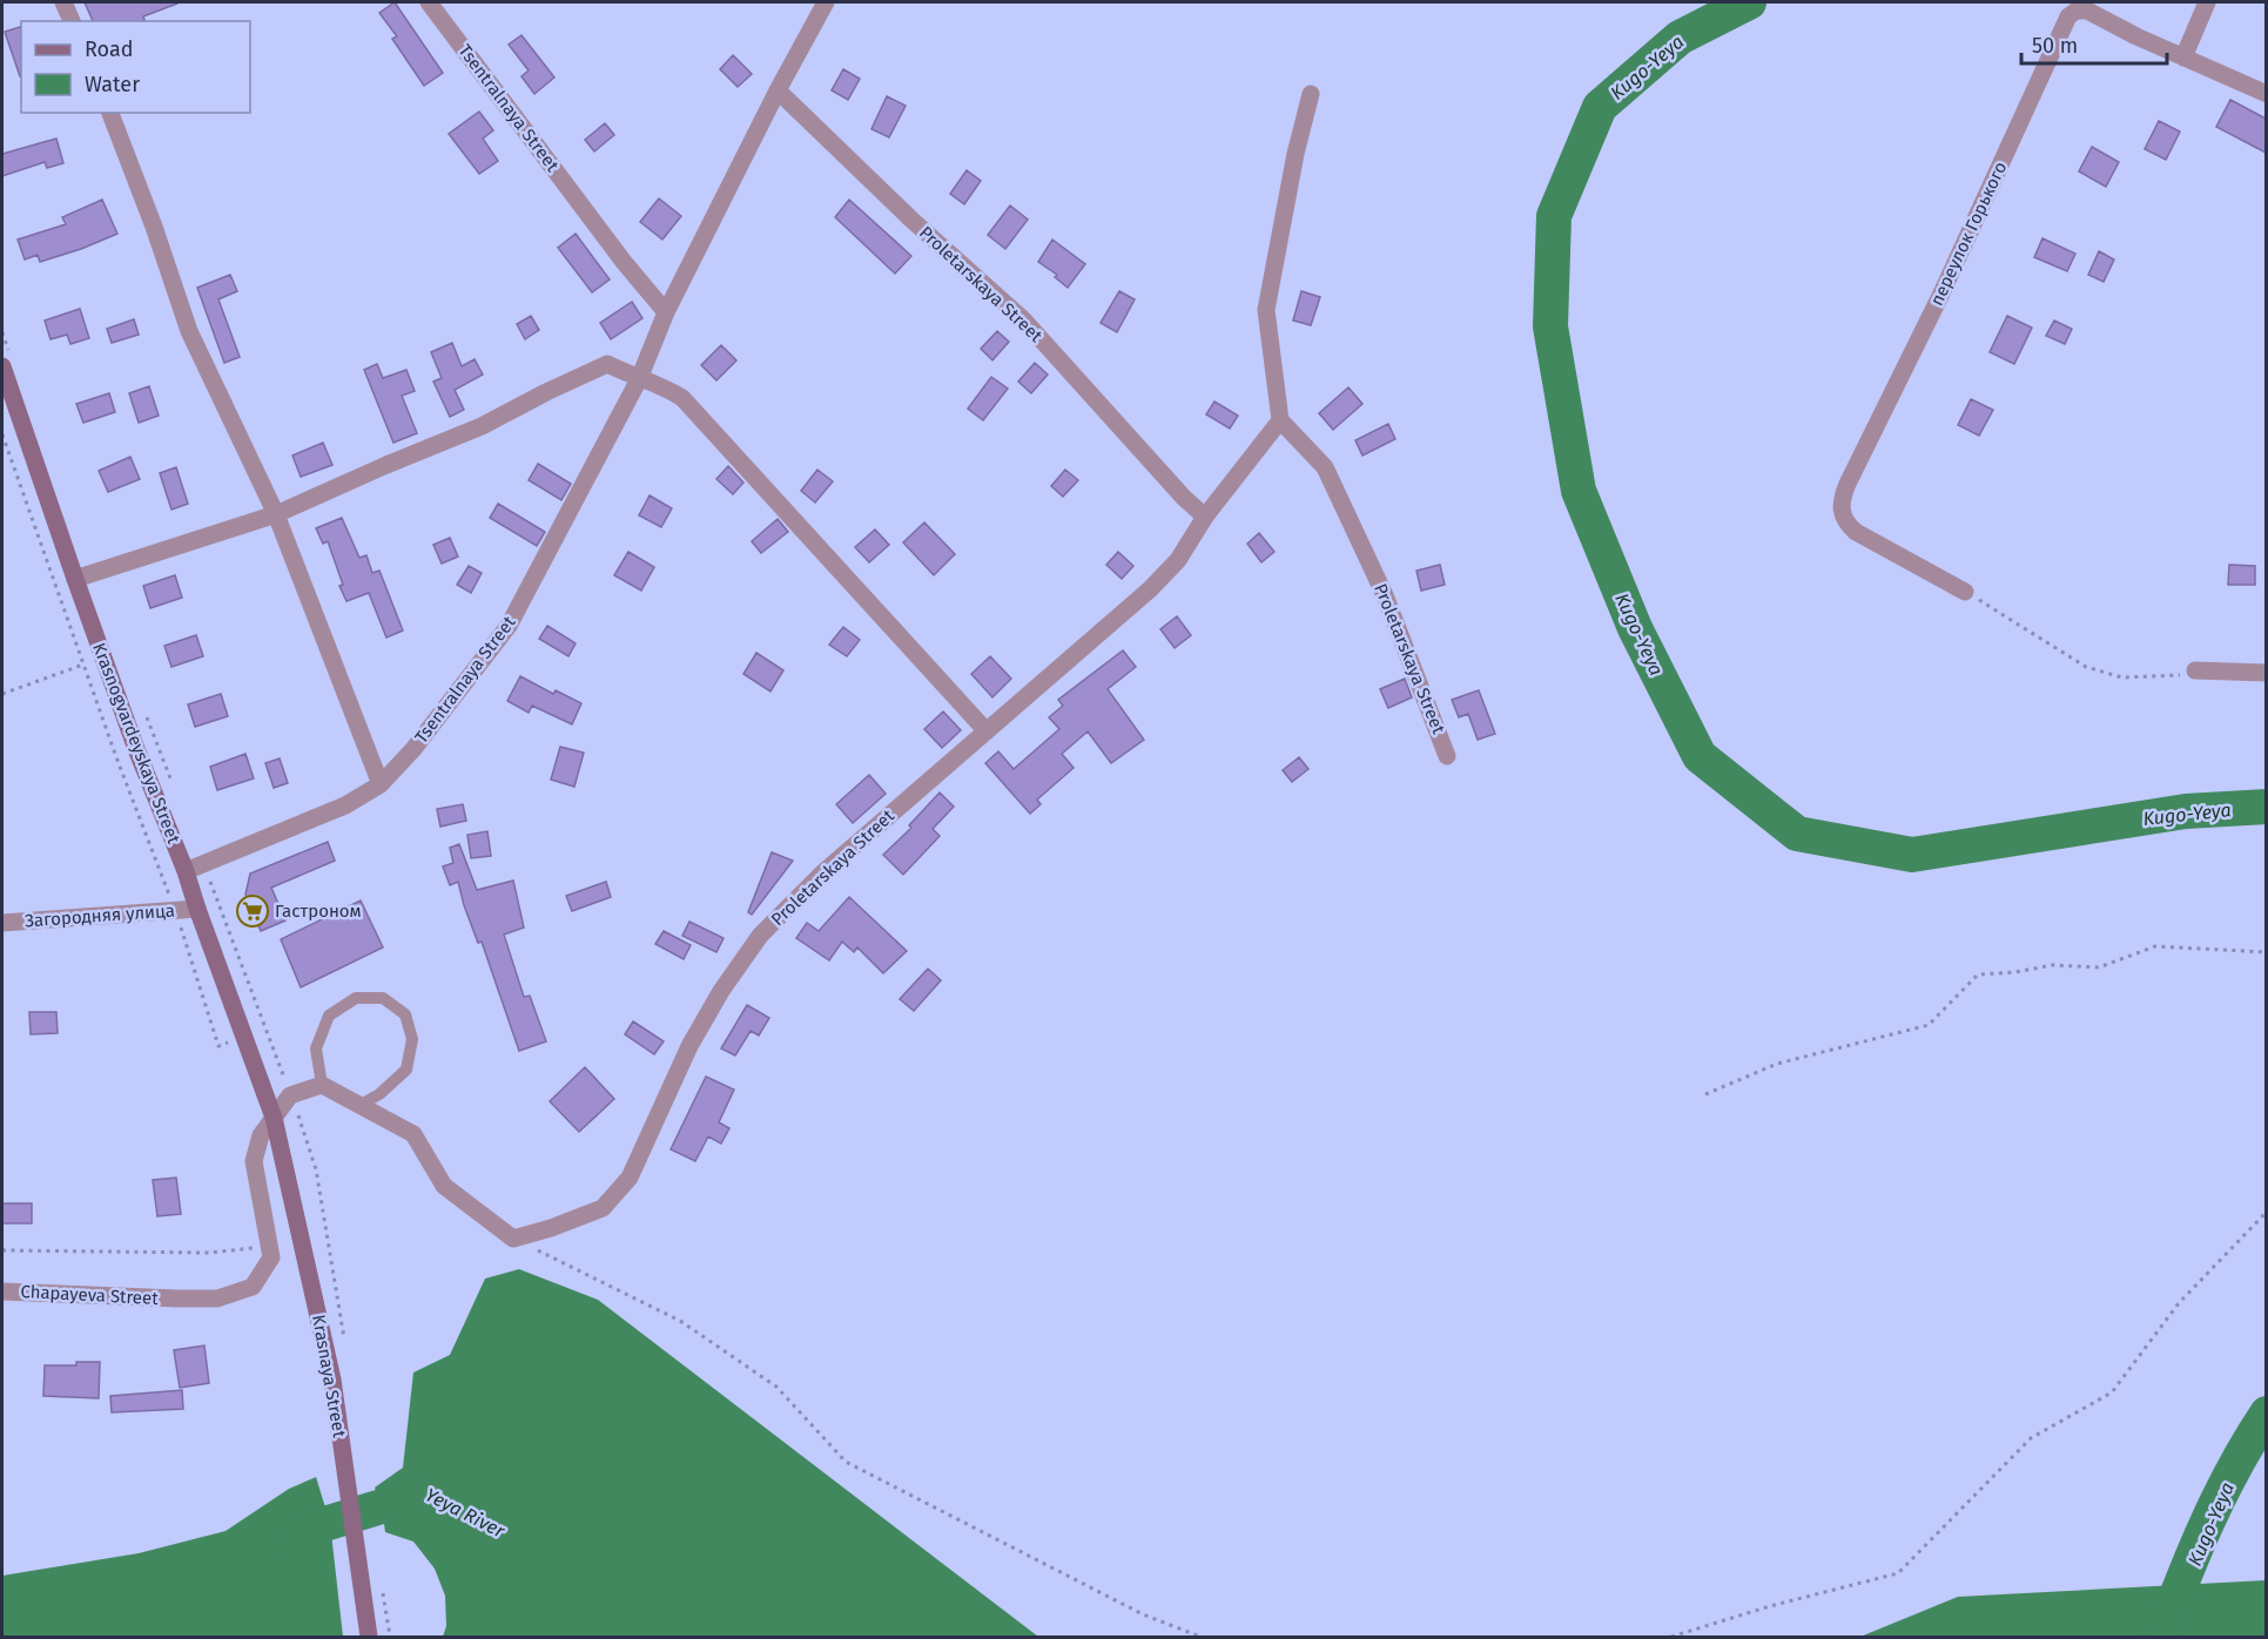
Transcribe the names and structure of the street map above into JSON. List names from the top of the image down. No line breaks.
{"streets":{"street":["Tsentralnaya Street","переулок Горького","Proletarskaya Street","Krasnogvardeyskaya Street","Загородняя улица","Chapayeva Street","Krasnaya Street"]},"crossings":[["Tsentralnaya Street","Proletarskaya Street"],["Tsentralnaya Street","Krasnogvardeyskaya Street"],["Krasnogvardeyskaya Street","Загородняя улица"],["Krasnogvardeyskaya Street","Krasnaya Street"]],"water":["Kugo-Yeya","Yeya River"],"places":{"supermarket":["Гастроном"]},"legend":["Road","Water"],"scale_bar":"50 m"}
